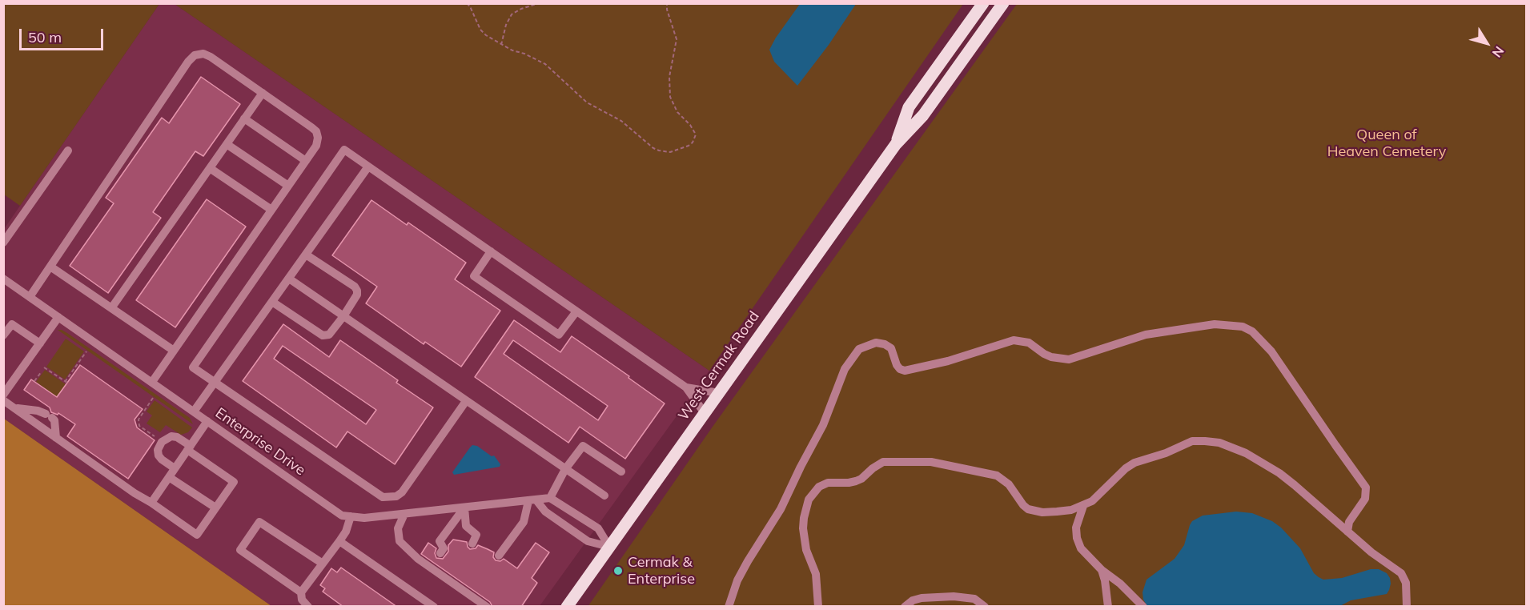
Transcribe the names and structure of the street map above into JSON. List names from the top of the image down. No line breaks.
{"streets":{"main road":["West Cermak Road"],"street":["Enterprise Drive"]},"parks":["Queen of Heaven Cemetery"],"places":["Cermak & Enterprise"],"scale_bar":"50 m","north":"bottom right"}
